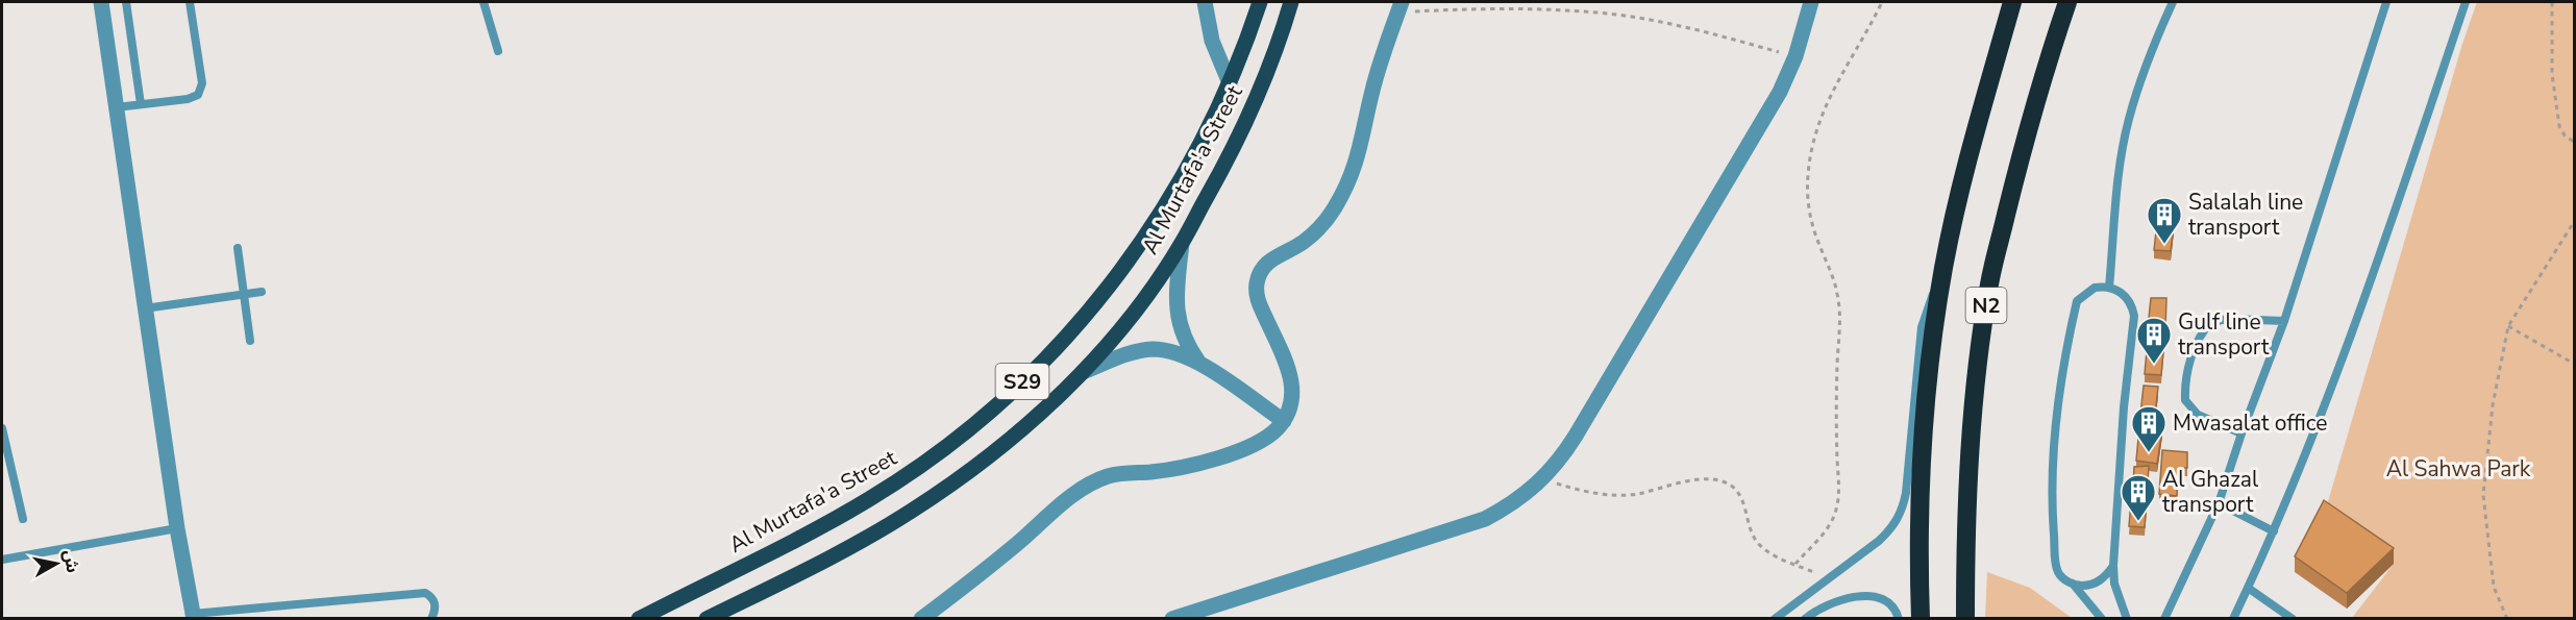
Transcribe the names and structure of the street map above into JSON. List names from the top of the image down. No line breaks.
{"streets":{"highway":["N2"],"main road":["Al Murtafa'a Street","S29"]},"parks":["Al Sahwa Park"],"places":{"building":["Salalah line transport","Gulf line transport","Mwasalat office","Al Ghazal transport"]},"north":"right"}
